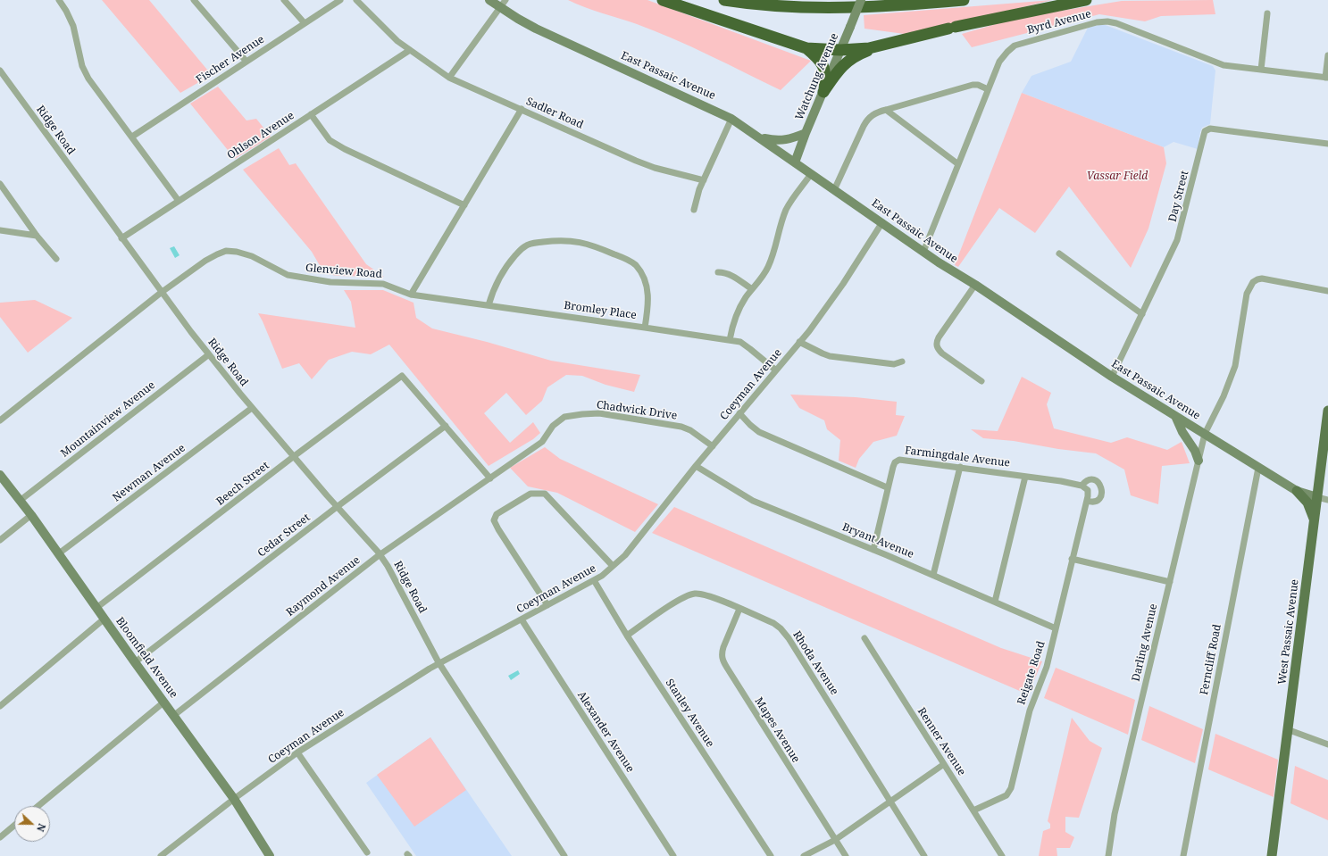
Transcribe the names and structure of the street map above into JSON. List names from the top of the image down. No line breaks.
{"streets":{"main road":["East Passaic Avenue","Watchung Avenue","West Passaic Avenue","Bloomfield Avenue"],"street":["Byrd Avenue","Fischer Avenue","Sadler Road","Ridge Road","Ohlson Avenue","Day Street","Glenview Road","Bromley Place","Coeyman Avenue","Chadwick Drive","Mountainview Avenue","Farmingdale Avenue","Newman Avenue","Beech Street","Cedar Street","Bryant Avenue","Raymond Avenue","Darling Avenue","Ferncliff Road","Rhoda Avenue","Reigate Road","Stanley Avenue","Mapes Avenue","Alexander Avenue","Renner Avenue"]},"crossings":[["Byrd Avenue","East Passaic Avenue"],["East Passaic Avenue","Watchung Avenue"],["East Passaic Avenue","Day Street"],["East Passaic Avenue","Coeyman Avenue"],["East Passaic Avenue","West Passaic Avenue"],["East Passaic Avenue","Darling Avenue"],["East Passaic Avenue","Ferncliff Road"],["Sadler Road","Ohlson Avenue"],["Ridge Road","Ohlson Avenue"],["Ridge Road","Glenview Road"],["Ridge Road","Coeyman Avenue"],["Ridge Road","Mountainview Avenue"],["Ridge Road","Newman Avenue"],["Ridge Road","Beech Street"],["Ridge Road","Cedar Street"],["Ridge Road","Raymond Avenue"],["Glenview Road","Bromley Place"],["Bromley Place","Coeyman Avenue"],["Coeyman Avenue","Chadwick Drive"],["Coeyman Avenue","Bryant Avenue"],["Coeyman Avenue","Bloomfield Avenue"],["Coeyman Avenue","Stanley Avenue"],["Coeyman Avenue","Alexander Avenue"],["Chadwick Drive","Raymond Avenue"],["Mountainview Avenue","Bloomfield Avenue"],["Farmingdale Avenue","Bryant Avenue"],["Newman Avenue","Bloomfield Avenue"],["Beech Street","Cedar Street"],["Beech Street","Bloomfield Avenue"],["Cedar Street","Bloomfield Avenue"],["Bryant Avenue","Reigate Road"],["Raymond Avenue","Bloomfield Avenue"],["Rhoda Avenue","Stanley Avenue"],["Rhoda Avenue","Mapes Avenue"],["Reigate Road","Renner Avenue"]],"parks":["Vassar Field"],"north":"right"}
